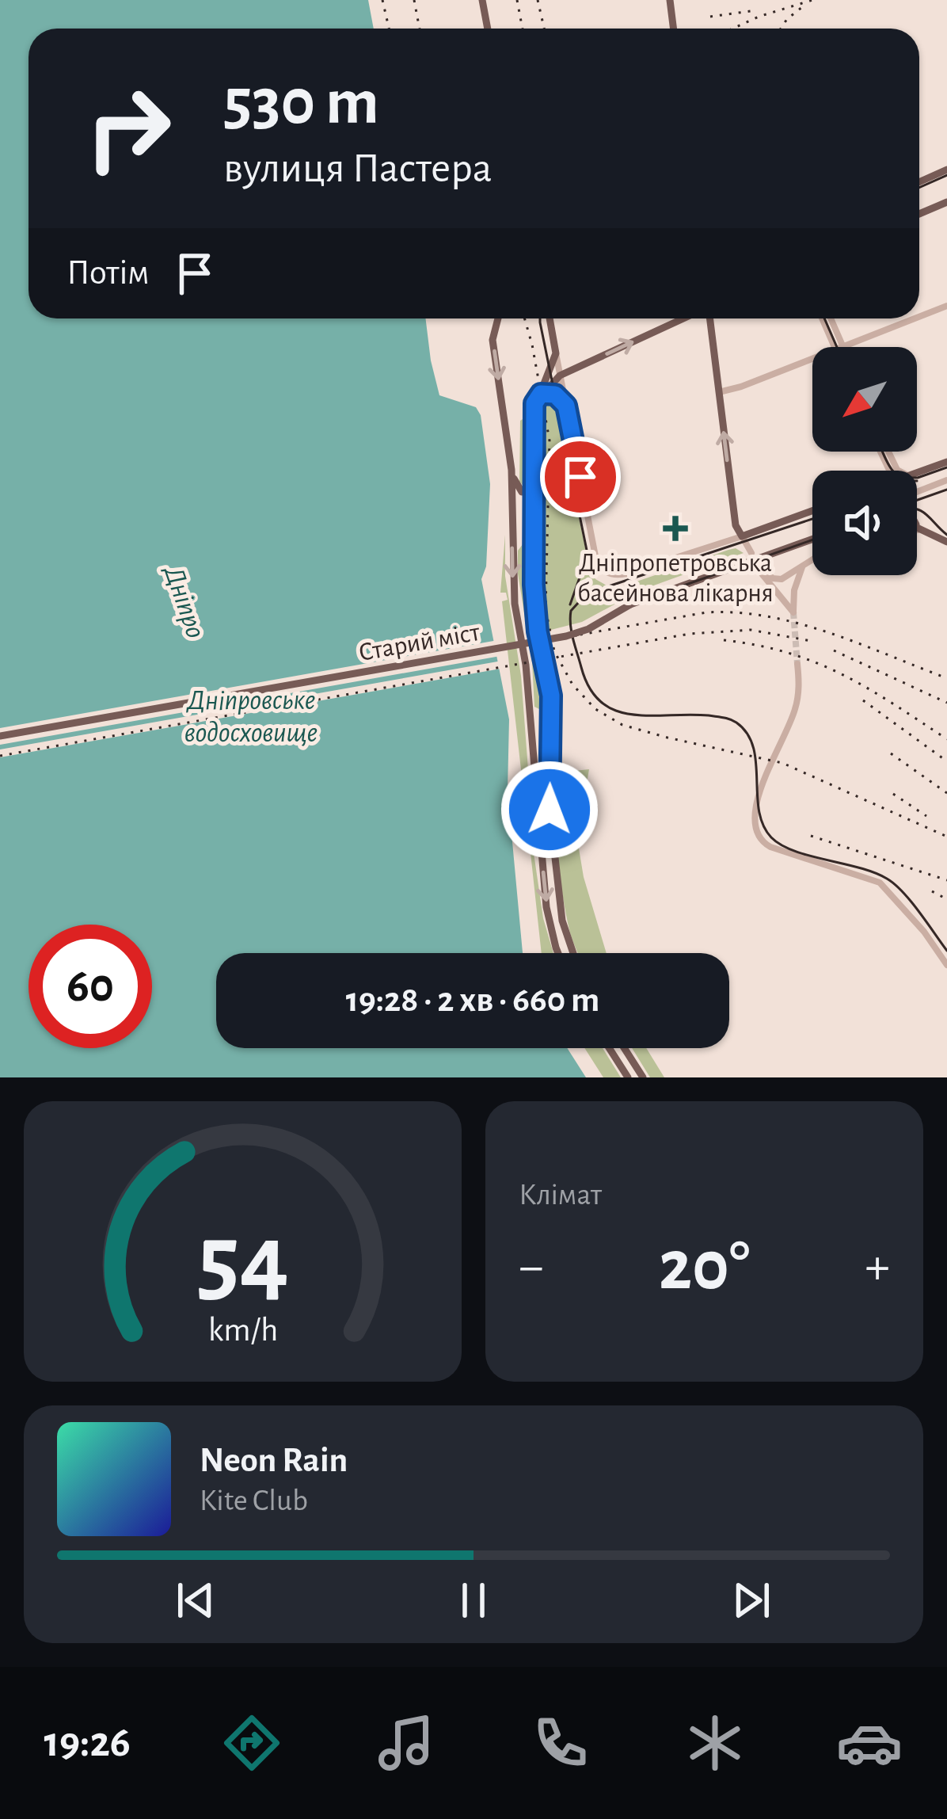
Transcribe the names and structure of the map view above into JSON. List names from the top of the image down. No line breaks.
{"streets":{"main road":["Старий міст"]},"water":["Дніпро","Дніпровське водосховище"],"places":{"health":["Дніпропетровська басейнова лікарня"]},"north":"bottom left","page":{"turn":["530 m","вулиця Пастера"],"then":"Потім","limit":"60","trip":"19:28 · 2 хв · 660 m","tile":"Клімат","heat":["−","20°","+"],"song":["Neon Rain","Kite Club"],"tabs":"19:26","gauge":["54","km/h"]}}
